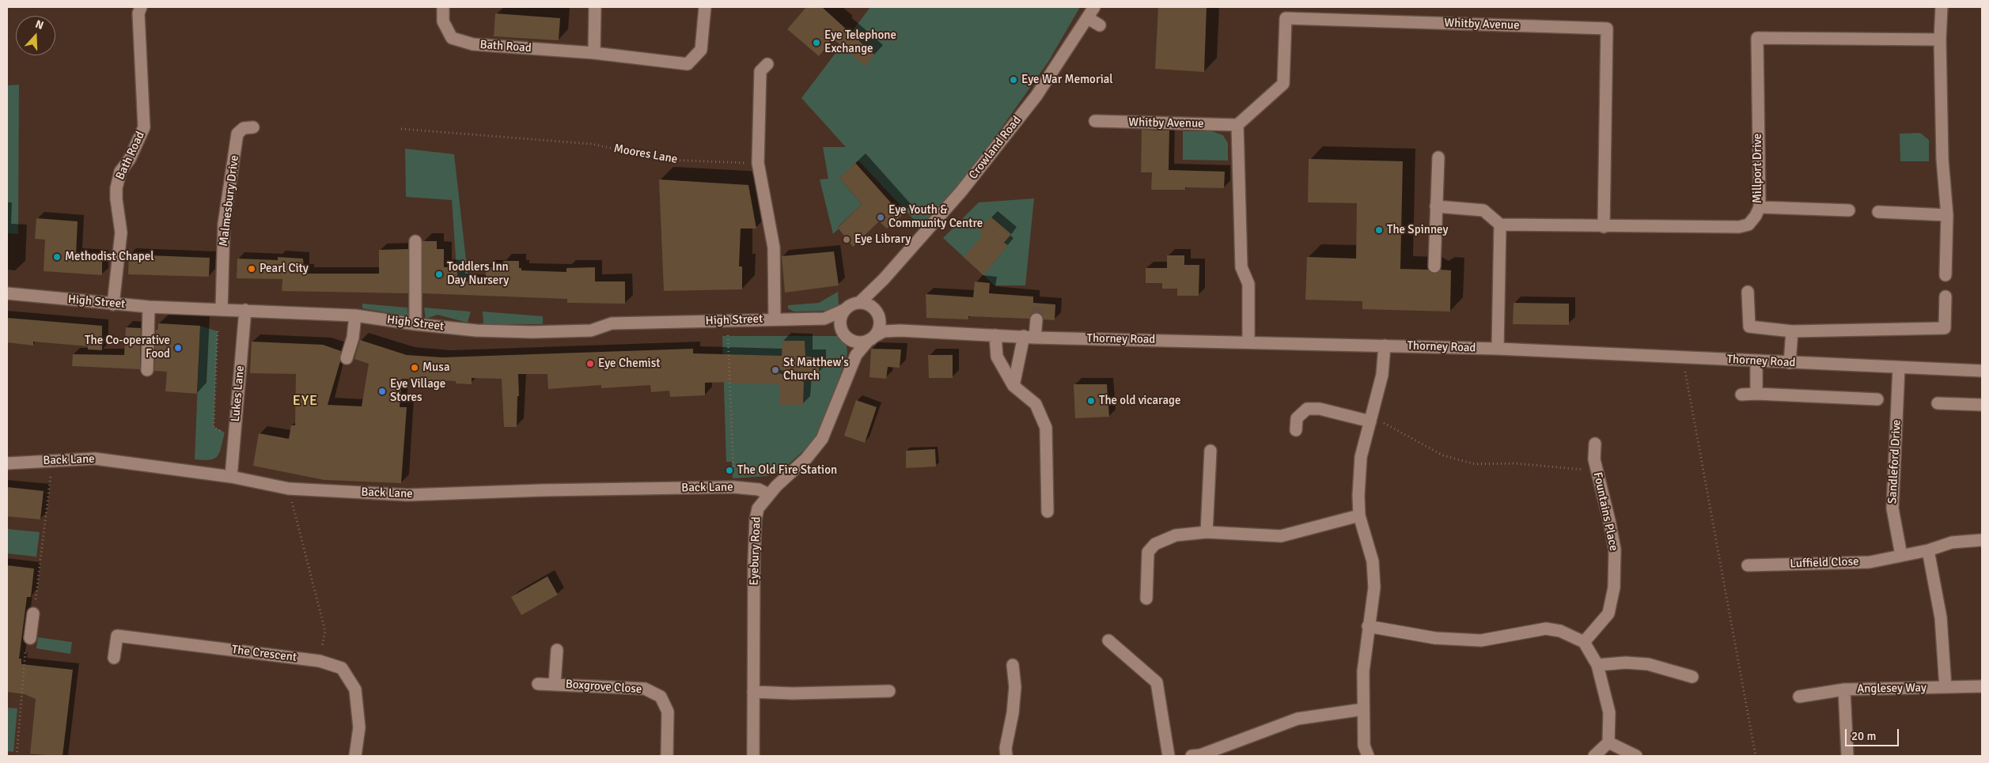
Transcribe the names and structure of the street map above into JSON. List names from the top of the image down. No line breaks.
{"streets":{"street":["Whitby Avenue","Bath Road","Crowland Road","Millport Drive","Malmesbury Drive","High Street","Thorney Road","Lukes Lane","Back Lane","Sandleford Drive","Fountains Place","Eyebury Road","Luffield Close","The Crescent","Boxgrove Close","Anglesey Way"],"path":["Moores Lane"]},"crossings":[["Whitby Avenue","Millport Drive"],["Bath Road","High Street"],["Crowland Road","High Street"],["Crowland Road","Thorney Road"],["Crowland Road","Eyebury Road"],["Malmesbury Drive","High Street"],["High Street","Thorney Road"],["High Street","Lukes Lane"],["High Street","Eyebury Road"],["Thorney Road","Sandleford Drive"],["Thorney Road","Eyebury Road"],["Lukes Lane","Back Lane"],["Back Lane","Eyebury Road"],["Sandleford Drive","Luffield Close"]],"districts":["EYE"],"places":["Eye Telephone Exchange","Eye War Memorial","Eye Youth & Community Centre","The Spinney","Eye Library","Methodist Chapel","Pearl City","Toddlers Inn Day Nursery","The Co-operative Food","Eye Chemist","Musa","St Matthew's Church","Eye Village Stores","The old vicarage","The Old Fire Station"],"scale_bar":"20 m","north":"top"}
